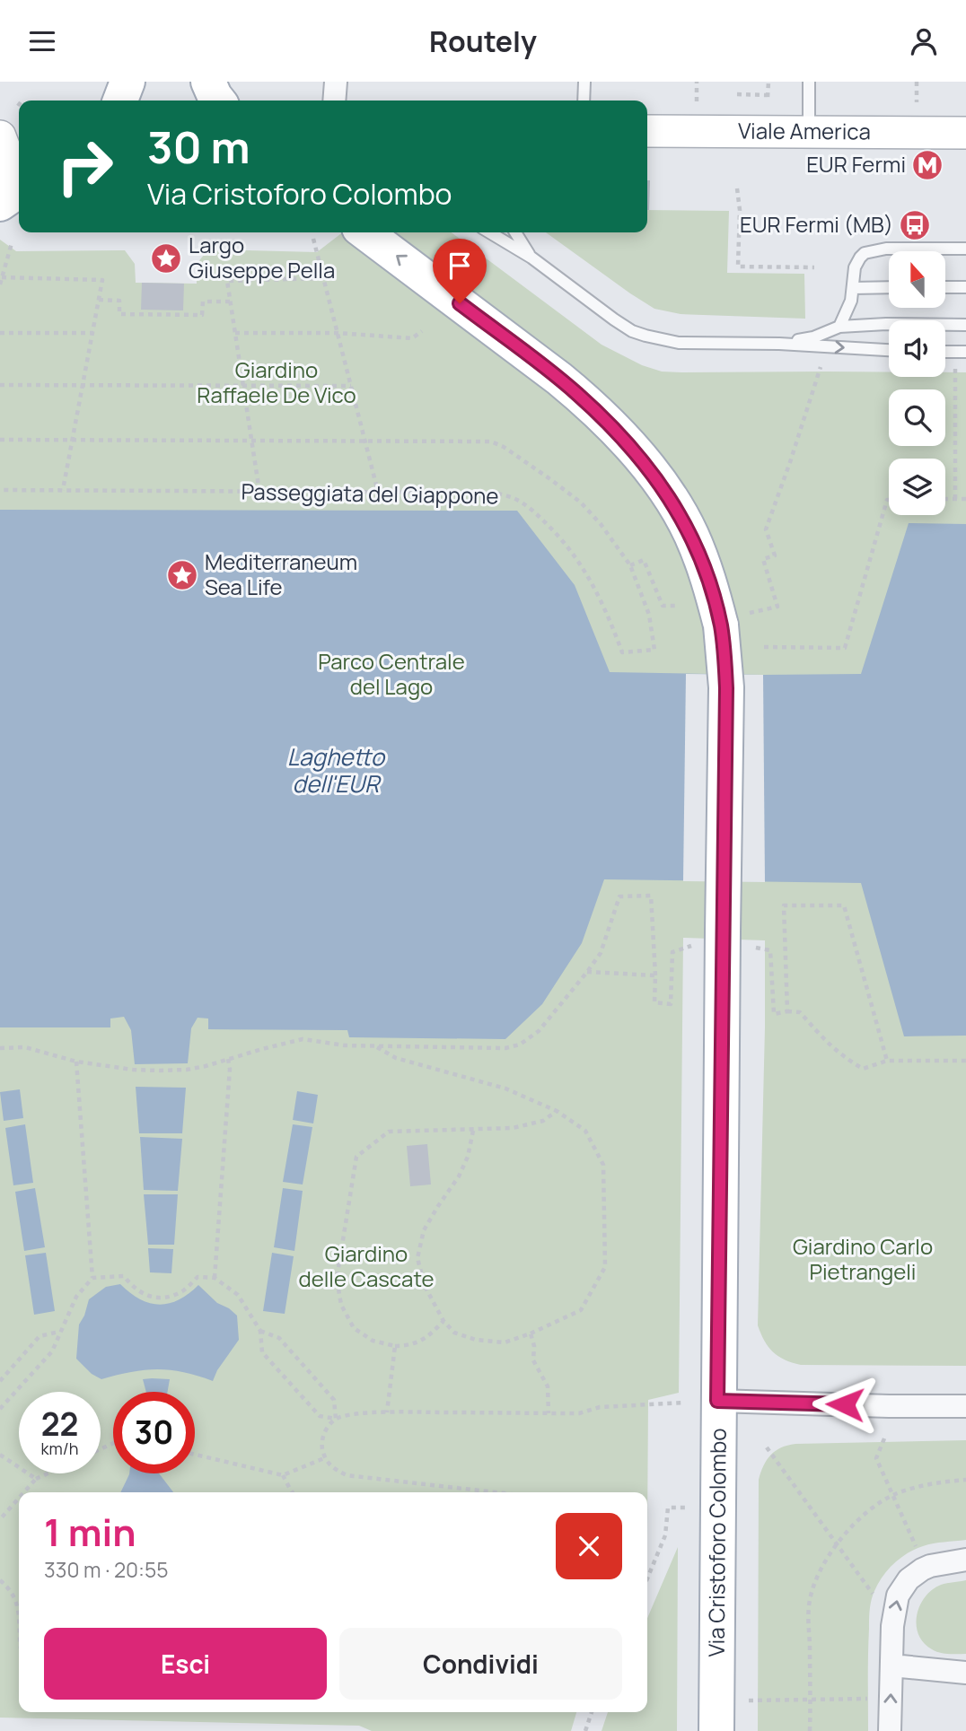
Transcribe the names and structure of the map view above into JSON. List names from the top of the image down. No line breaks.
{"streets":{"main road":["Via Cristoforo Colombo"],"street":["Viale America"],"path":["Passeggiata del Giappone"]},"water":["Laghetto dell'EUR"],"parks":["Giardino Raffaele De Vico","Parco Centrale del Lago","Giardino Carlo Pietrangeli","Giardino delle Cascate"],"places":{"metro station":["EUR Fermi"],"bus stop":["EUR Fermi (MB)"],"place":["Largo Giuseppe Pella","Mediterraneum Sea Life"]},"north":"top","page":{"header":"Routely","turn":["30 m","Via Cristoforo Colombo"],"speed":"22 km/h","limit":"30","heading":["1 min","330 m · 20:55"],"buttons":["Esci","Condividi"]}}
